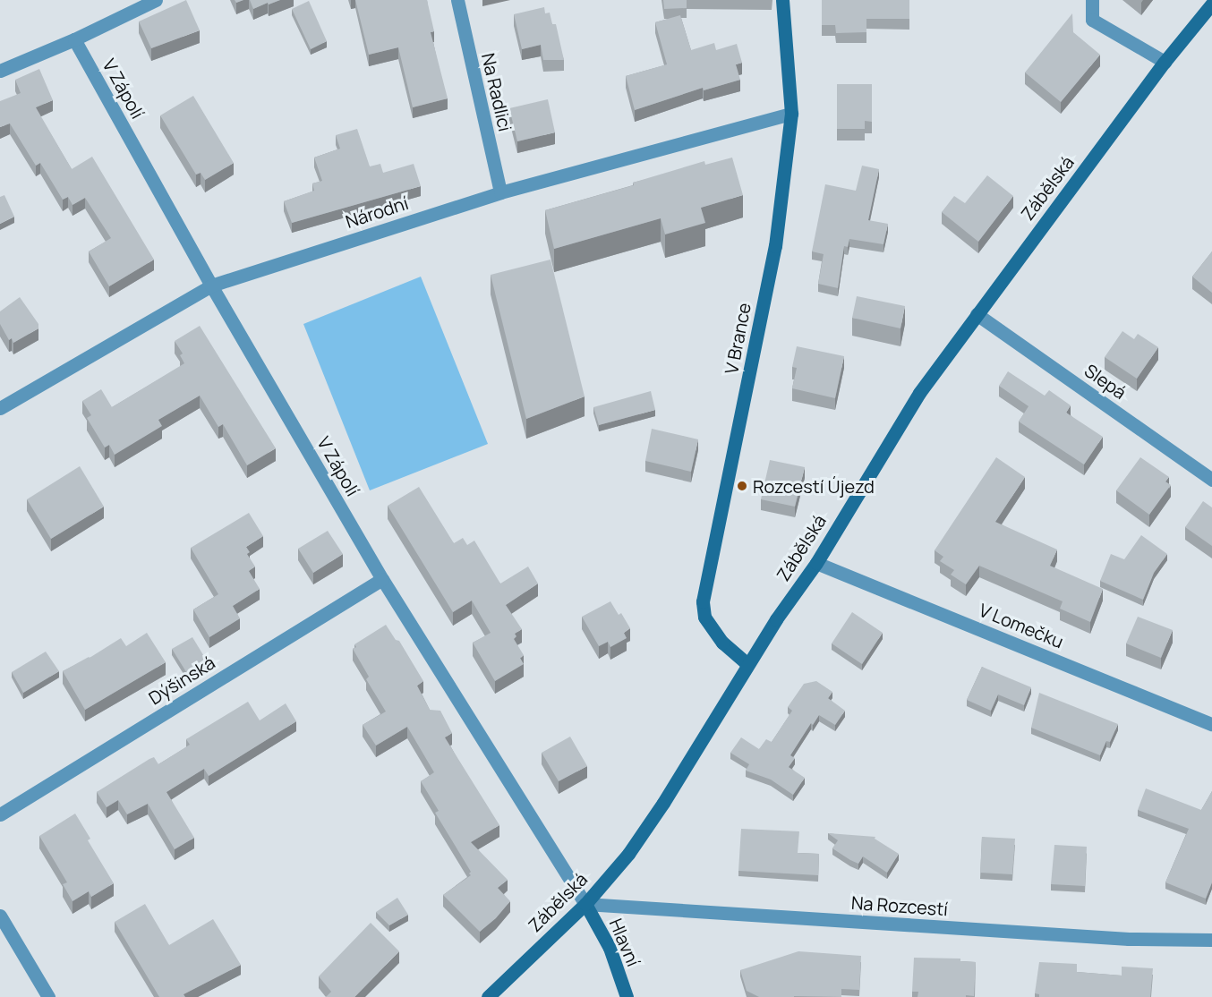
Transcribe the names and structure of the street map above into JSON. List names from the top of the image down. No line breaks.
{"streets":{"main road":["Zábělská","V Brance","Hlavní"],"street":["V Zápolí","Na Radlici","Národní","Slepá","V Lomečku","Dýšinská","Na Rozcestí"]},"crossings":[["V Zápolí","Zábělská"],["V Zápolí","Národní"],["V Zápolí","Dýšinská"],["V Zápolí","Na Rozcestí"],["V Zápolí","Hlavní"],["Na Radlici","Národní"],["Zábělská","V Brance"],["Zábělská","Slepá"],["Zábělská","V Lomečku"],["Zábělská","Na Rozcestí"],["Zábělská","Hlavní"],["Národní","V Brance"],["Na Rozcestí","Hlavní"]],"places":["Rozcestí Újezd"]}
